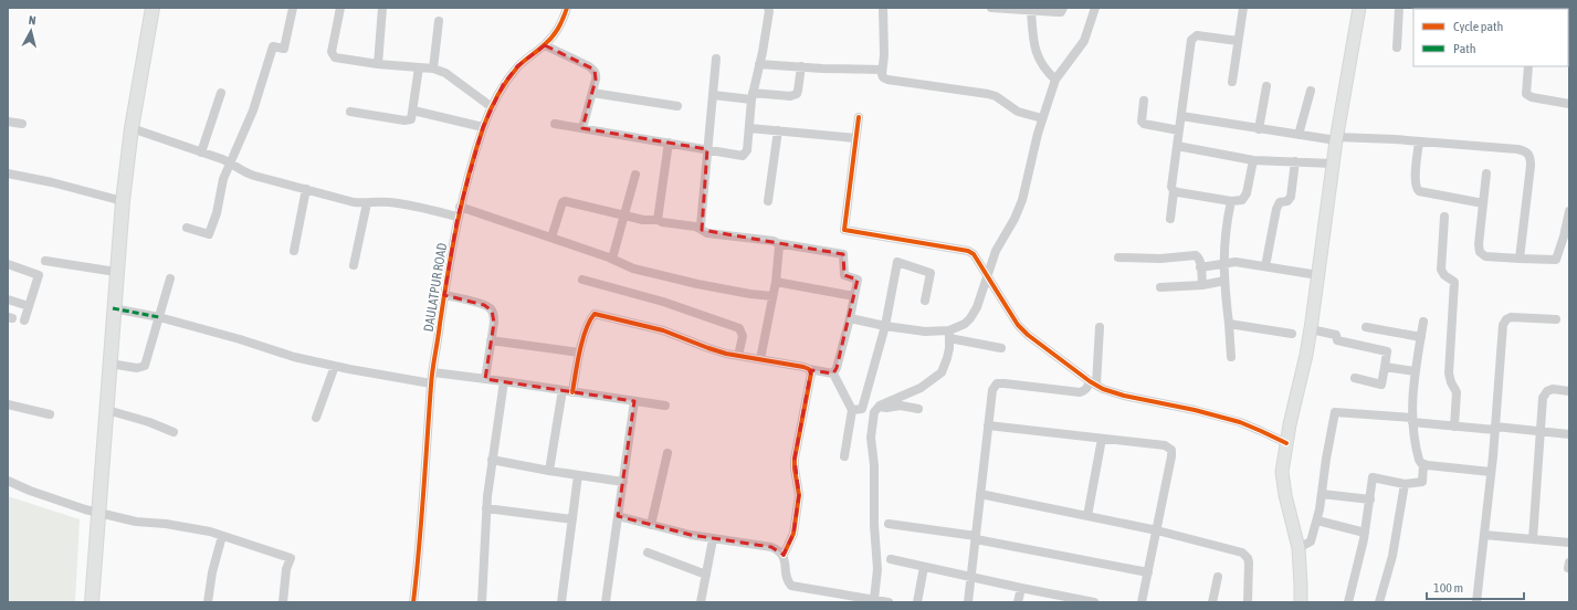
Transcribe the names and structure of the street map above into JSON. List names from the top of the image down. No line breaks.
{"streets":{"street":["DAULATPUR ROAD"]},"legend":["Cycle path","Path"],"scale_bar":"100 m","north":"top"}
